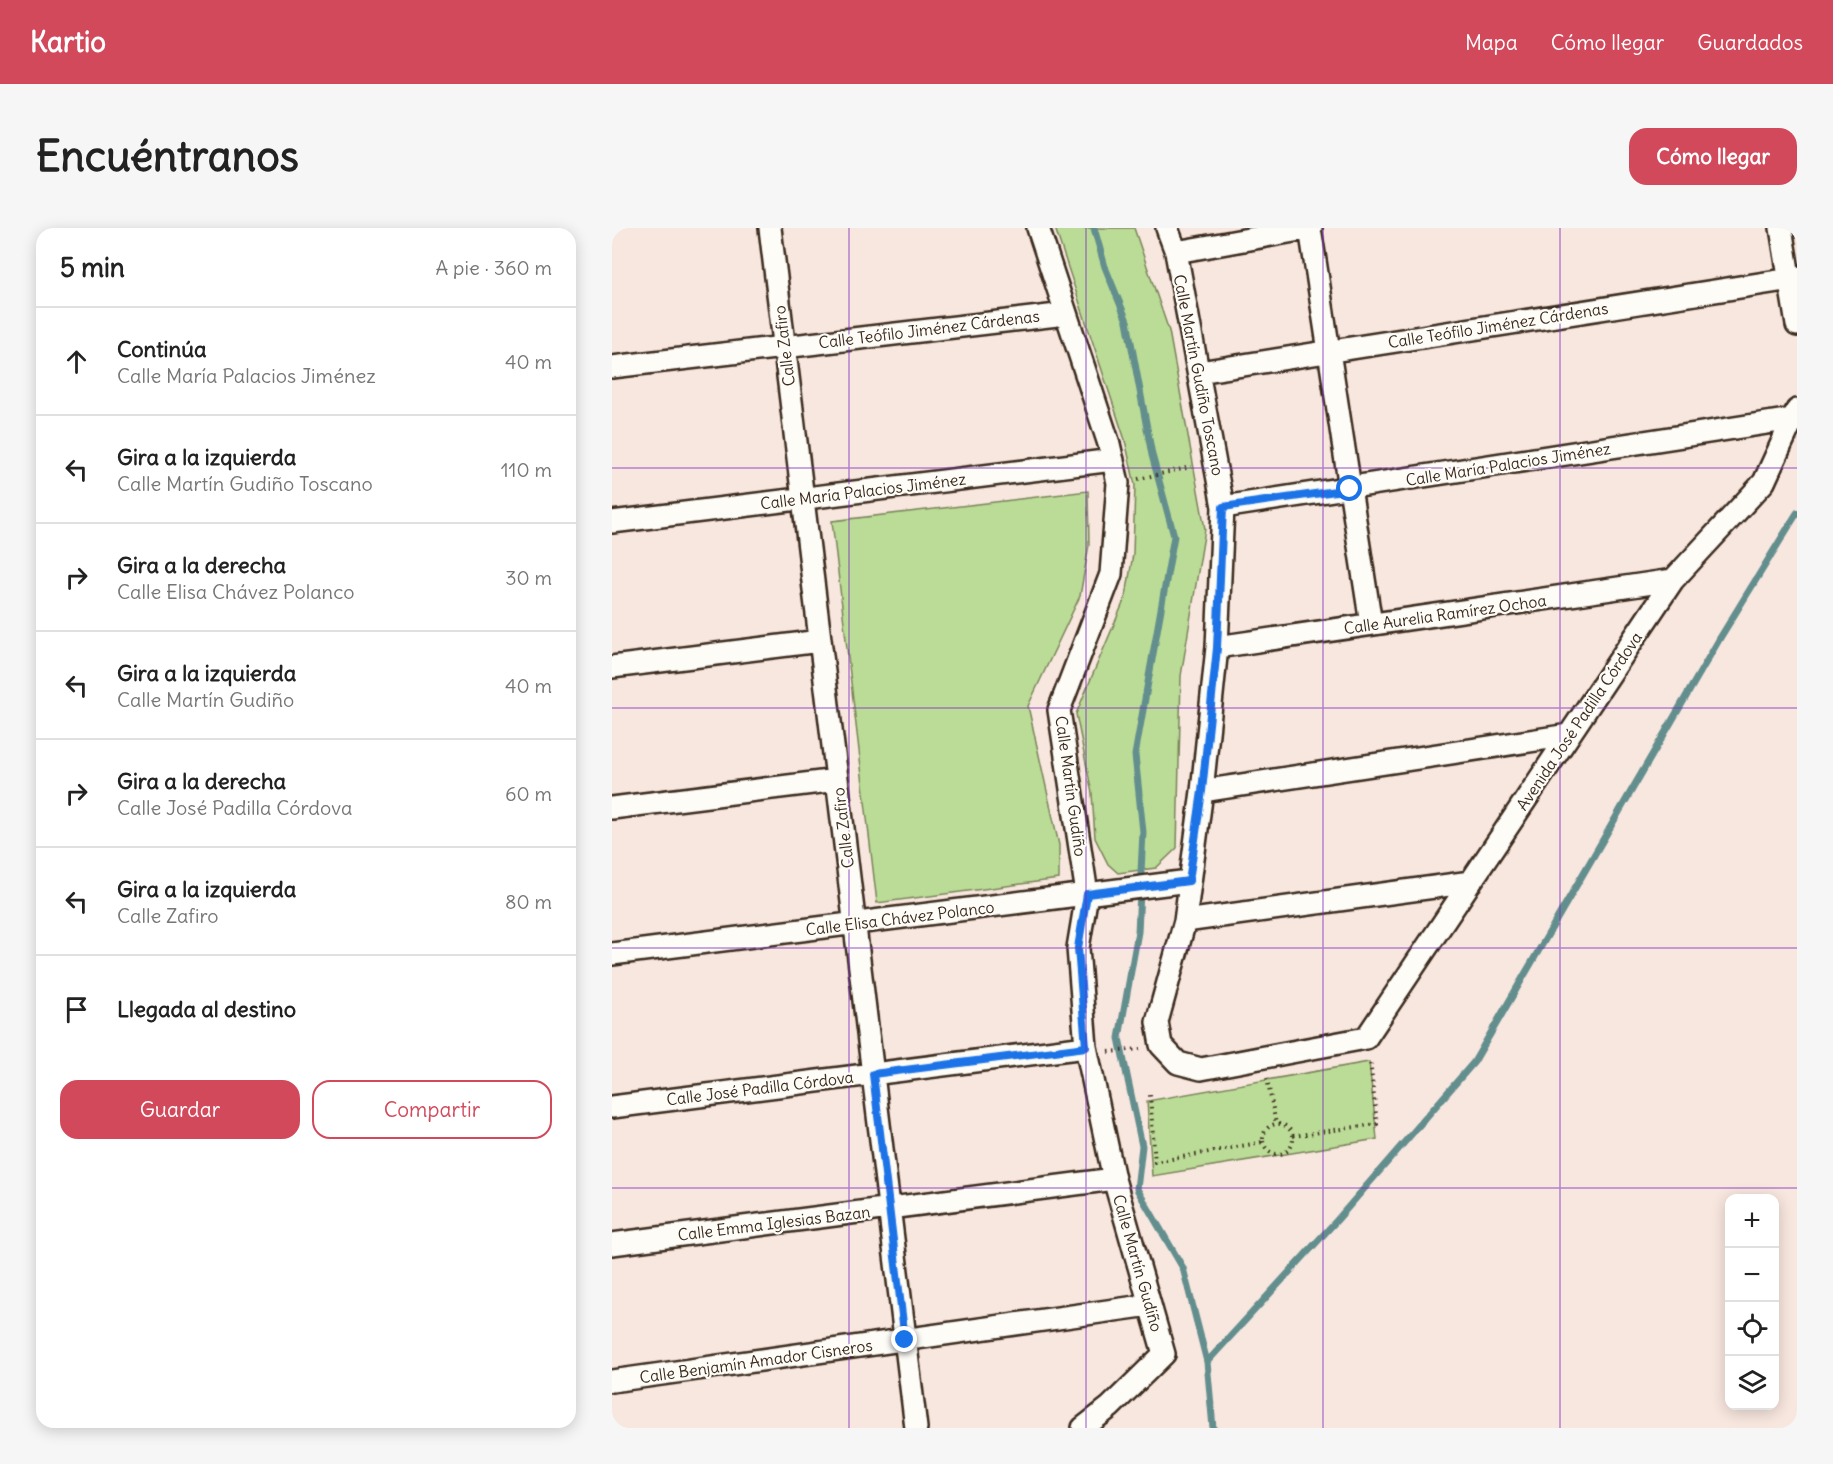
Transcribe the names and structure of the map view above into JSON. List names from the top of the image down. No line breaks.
{"streets":{"street":["Calle Teófilo Jiménez Cárdenas","Calle Zafiro","Calle Martín Gudiño Toscano","Calle María Palacios Jiménez","Calle Aurelia Ramírez Ochoa","Avenida José Padilla Córdova","Calle Martín Gudiño","Calle Elisa Chávez Polanco","Calle José Padilla Córdova","Calle Emma Iglesias Bazan","Calle Benjamín Amador Cisneros"]},"crossings":[["Calle Teófilo Jiménez Cárdenas","Calle Zafiro"],["Calle Teófilo Jiménez Cárdenas","Calle Martín Gudiño Toscano"],["Calle Teófilo Jiménez Cárdenas","Calle Martín Gudiño"],["Calle Zafiro","Calle María Palacios Jiménez"],["Calle Zafiro","Calle Elisa Chávez Polanco"],["Calle Zafiro","Calle José Padilla Córdova"],["Calle Zafiro","Calle Emma Iglesias Bazan"],["Calle Zafiro","Calle Benjamín Amador Cisneros"],["Calle Martín Gudiño Toscano","Calle María Palacios Jiménez"],["Calle Martín Gudiño Toscano","Calle Aurelia Ramírez Ochoa"],["Calle Martín Gudiño Toscano","Avenida José Padilla Córdova"],["Calle Martín Gudiño Toscano","Calle Elisa Chávez Polanco"],["Calle María Palacios Jiménez","Avenida José Padilla Córdova"],["Calle María Palacios Jiménez","Calle Martín Gudiño"],["Calle Aurelia Ramírez Ochoa","Avenida José Padilla Córdova"],["Calle Martín Gudiño","Calle Elisa Chávez Polanco"],["Calle Martín Gudiño","Calle José Padilla Córdova"],["Calle Martín Gudiño","Calle Emma Iglesias Bazan"],["Calle Martín Gudiño","Calle Benjamín Amador Cisneros"]],"page":{"header":"Kartio","nav":["Mapa","Cómo llegar","Guardados"],"buttons":["Cómo llegar",["Guardar","Compartir"]],"title":"Encuéntranos","heading":["5 min","A pie · 360 m"],"list":[["Continúa","Calle María Palacios Jiménez","40 m"],["Gira a la izquierda","Calle Martín Gudiño Toscano","110 m"],["Gira a la derecha","Calle Elisa Chávez Polanco","30 m"],["Gira a la izquierda","Calle Martín Gudiño","40 m"],["Gira a la derecha","Calle José Padilla Córdova","60 m"],["Gira a la izquierda","Calle Zafiro","80 m"],"Llegada al destino"],"map_buttons":["+","−"]}}
